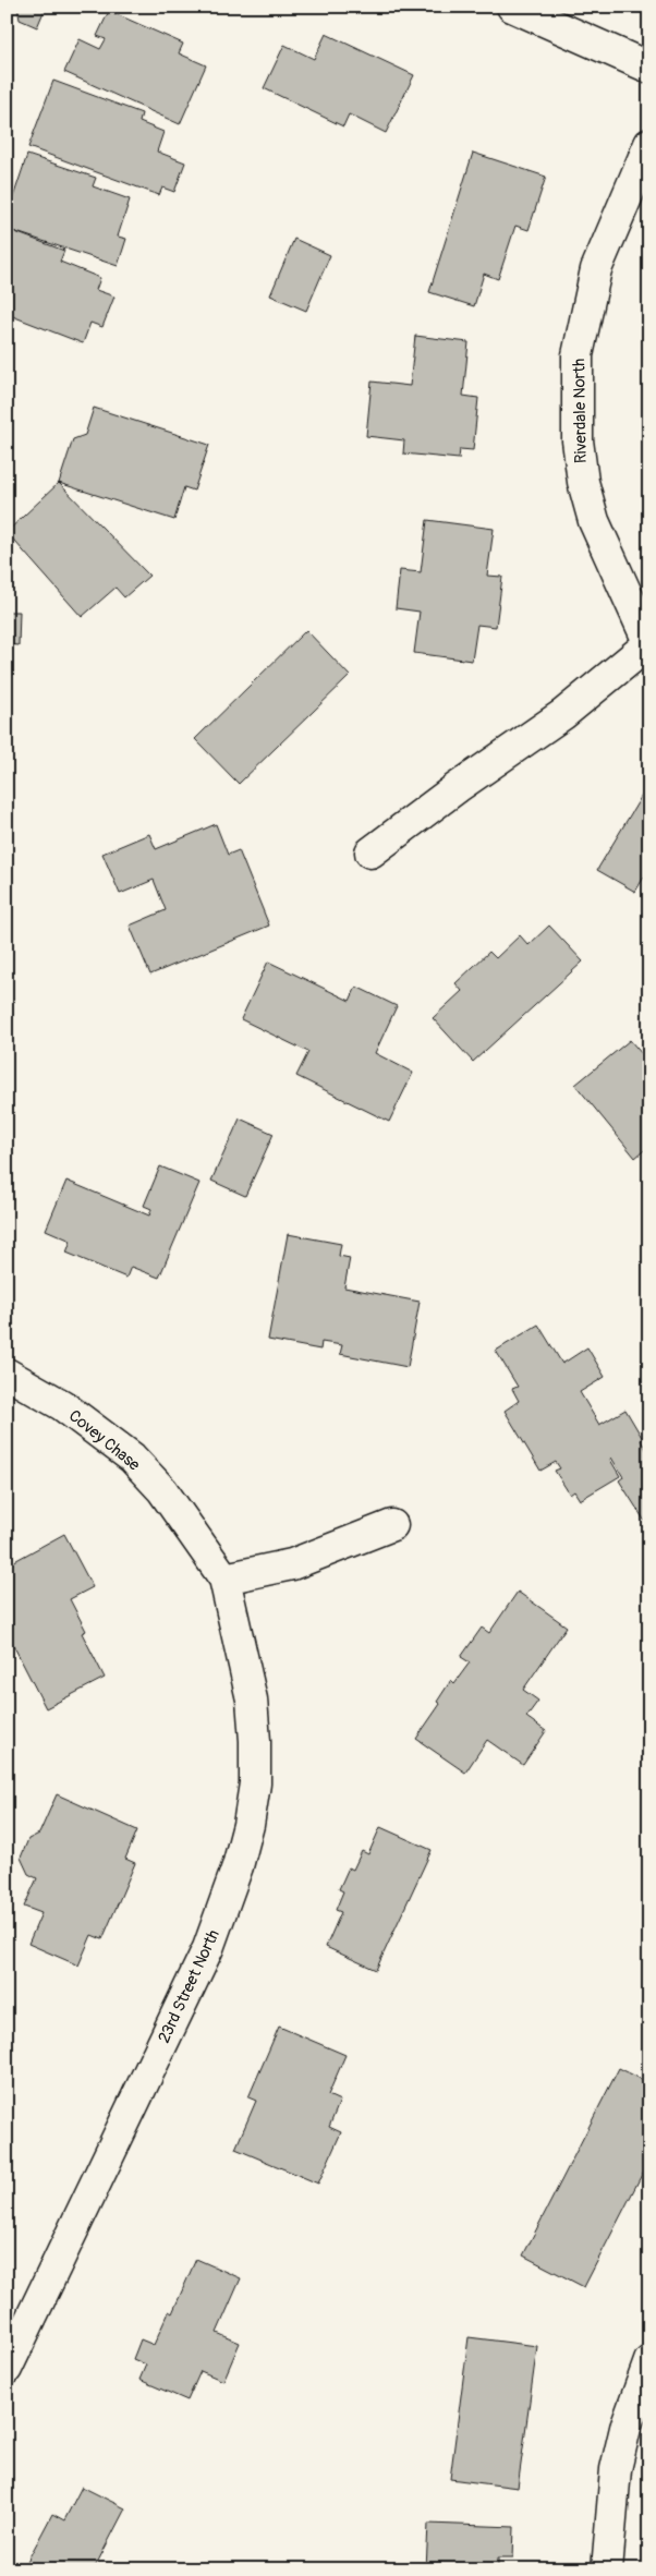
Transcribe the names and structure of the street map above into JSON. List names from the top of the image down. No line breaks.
{"streets":{"street":["Riverdale North","Covey Chase","23rd Street North"]},"crossings":[["Covey Chase","23rd Street North"]]}
